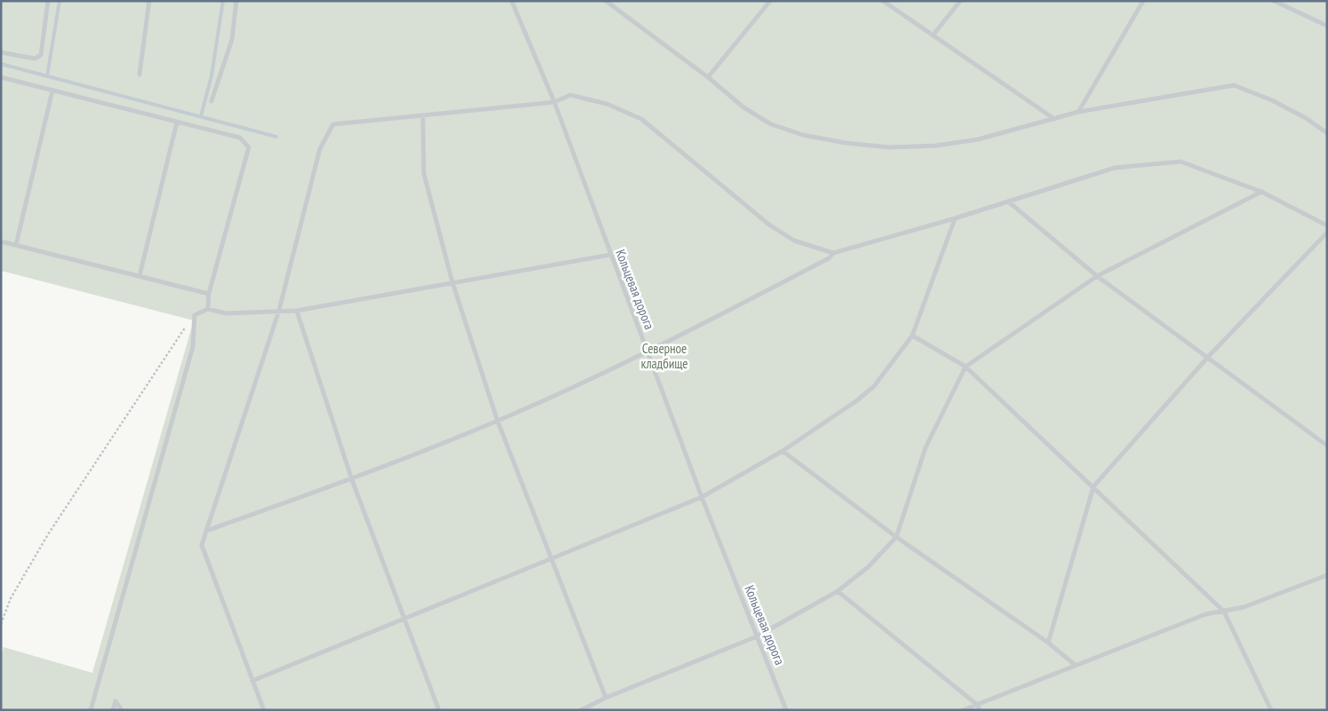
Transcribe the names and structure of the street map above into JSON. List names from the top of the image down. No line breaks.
{"streets":{"lane":["Кольцевая дорога"]},"parks":["Северное кладбище"]}
